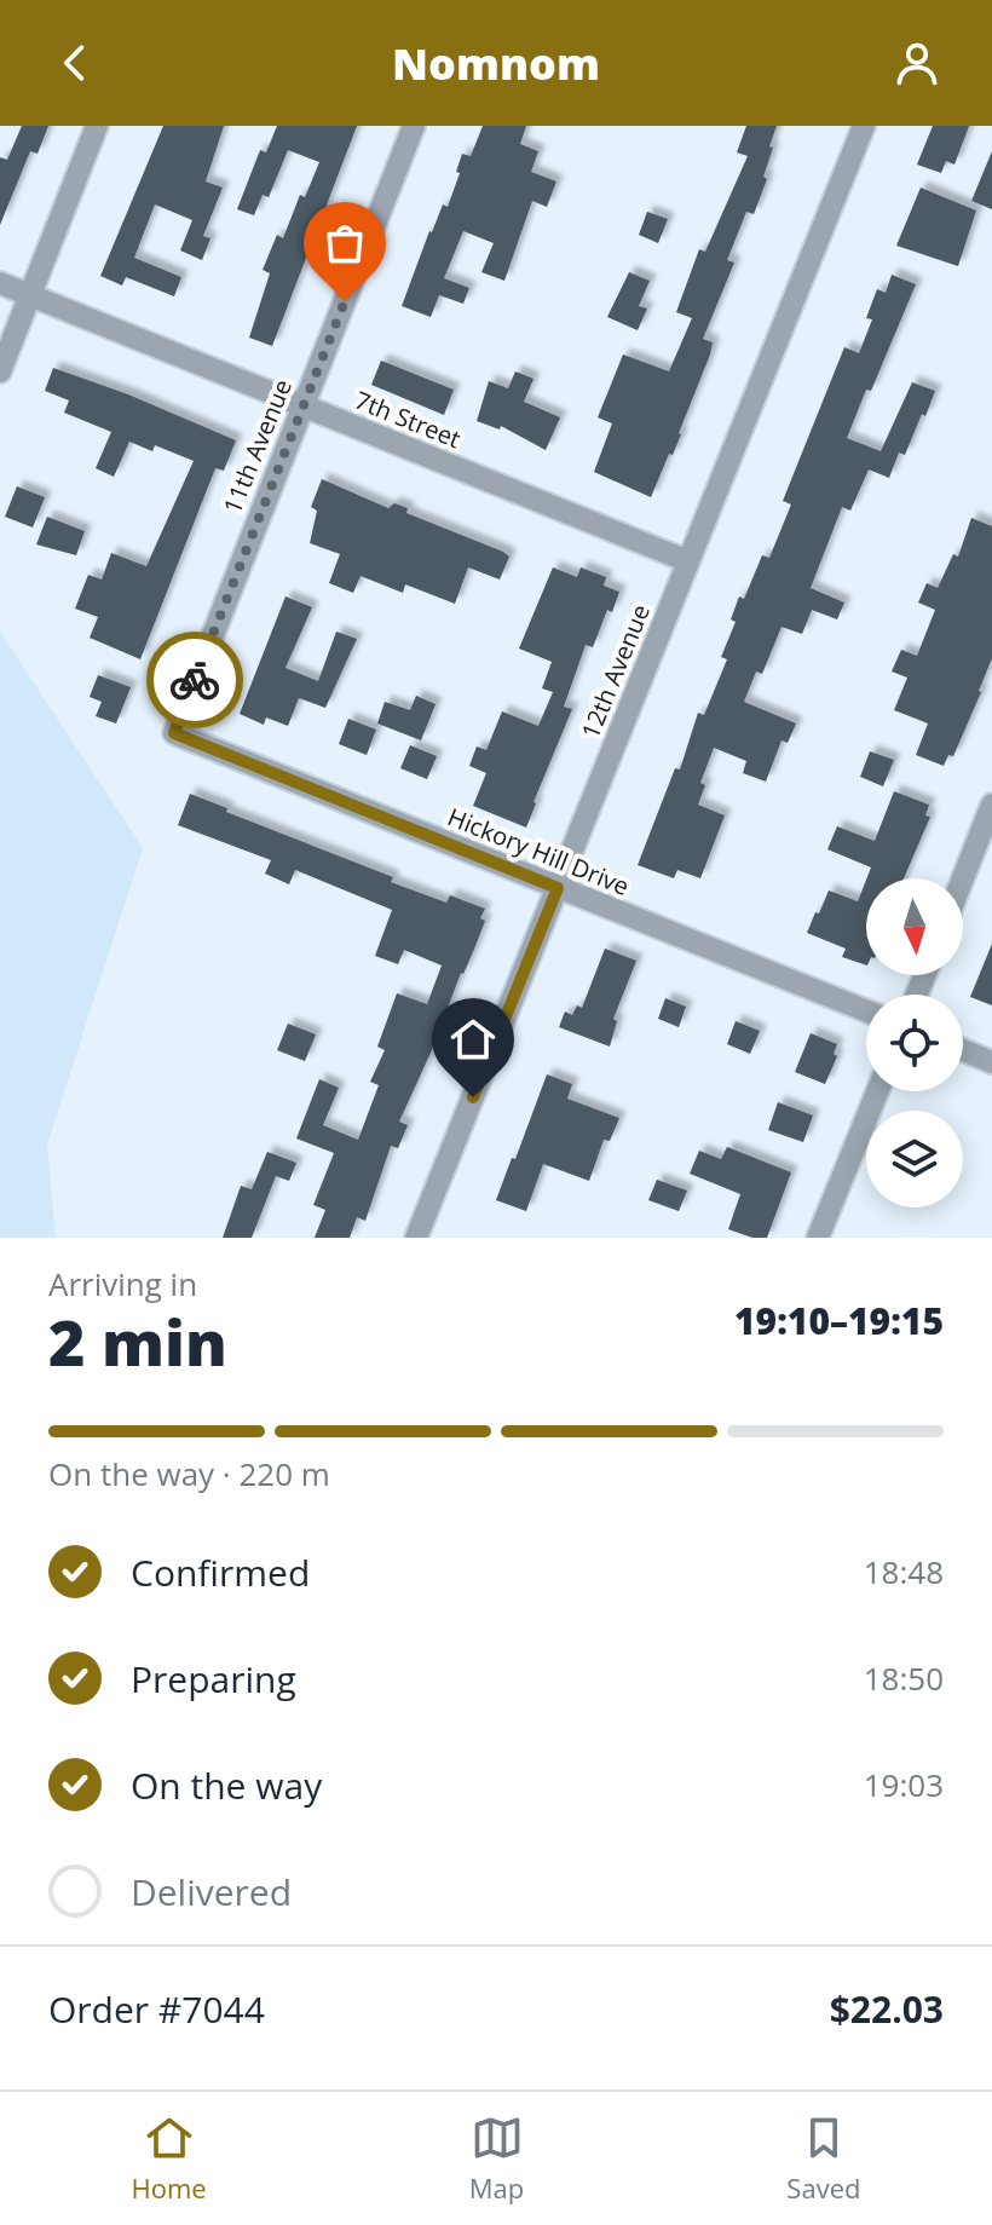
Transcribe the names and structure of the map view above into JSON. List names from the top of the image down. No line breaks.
{"streets":{"street":["7th Street","11th Avenue","12th Avenue","Hickory Hill Drive"]},"crossings":[["7th Street","11th Avenue"],["7th Street","12th Avenue"],["11th Avenue","Hickory Hill Drive"],["12th Avenue","Hickory Hill Drive"]],"north":"bottom","page":{"header":"Nomnom","heading":["2 min","Arriving in","19:10–19:15"],"panel":["Order #7044","$22.03"],"bar":"On the way · 220 m","list":[["Confirmed","18:48"],["Preparing","18:50"],["On the way","19:03"],"Delivered"],"tabs":["Home","Map","Saved"]}}
